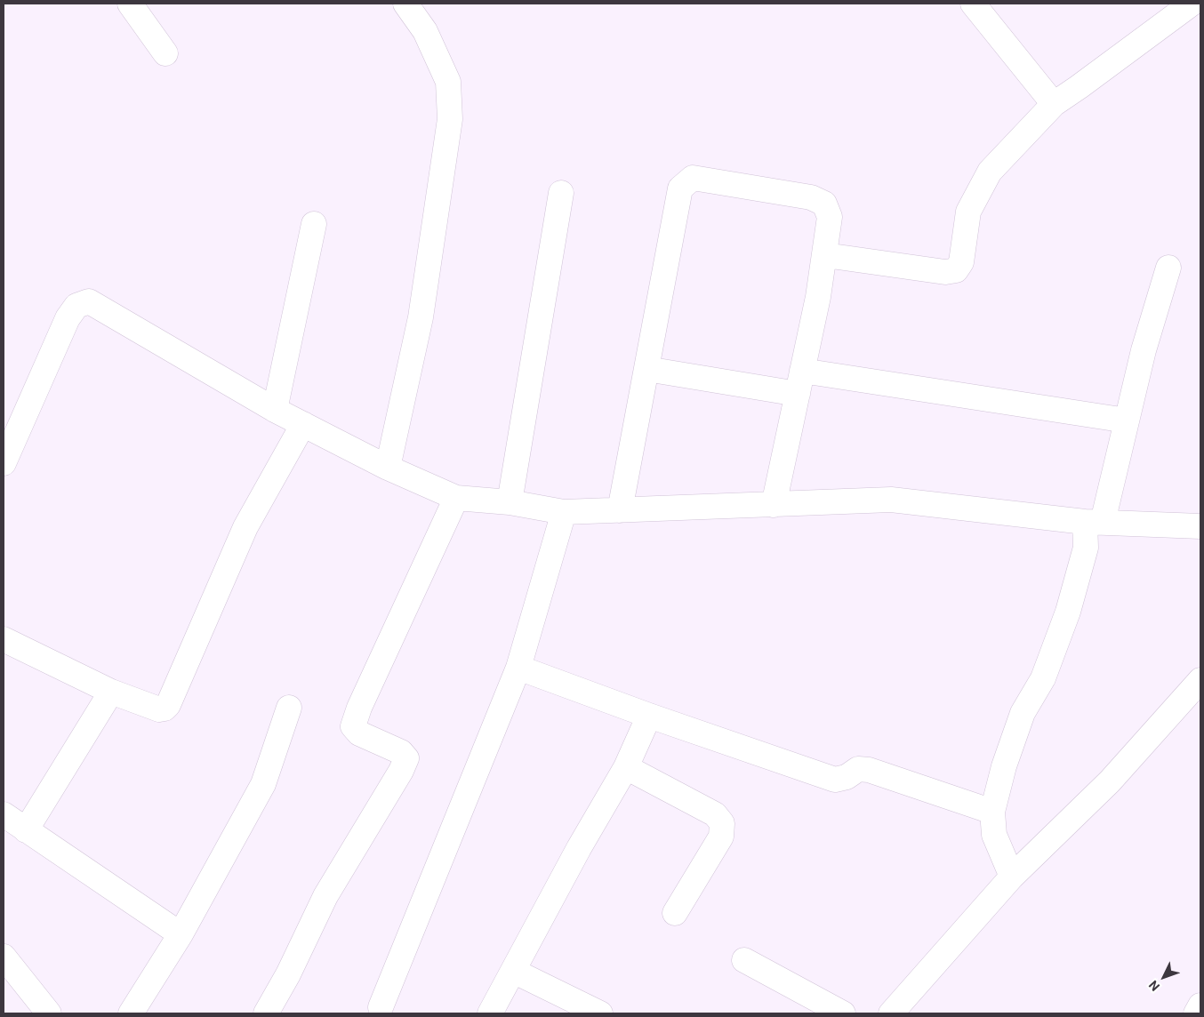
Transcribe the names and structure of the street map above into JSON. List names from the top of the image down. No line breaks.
{"north":"bottom left"}
